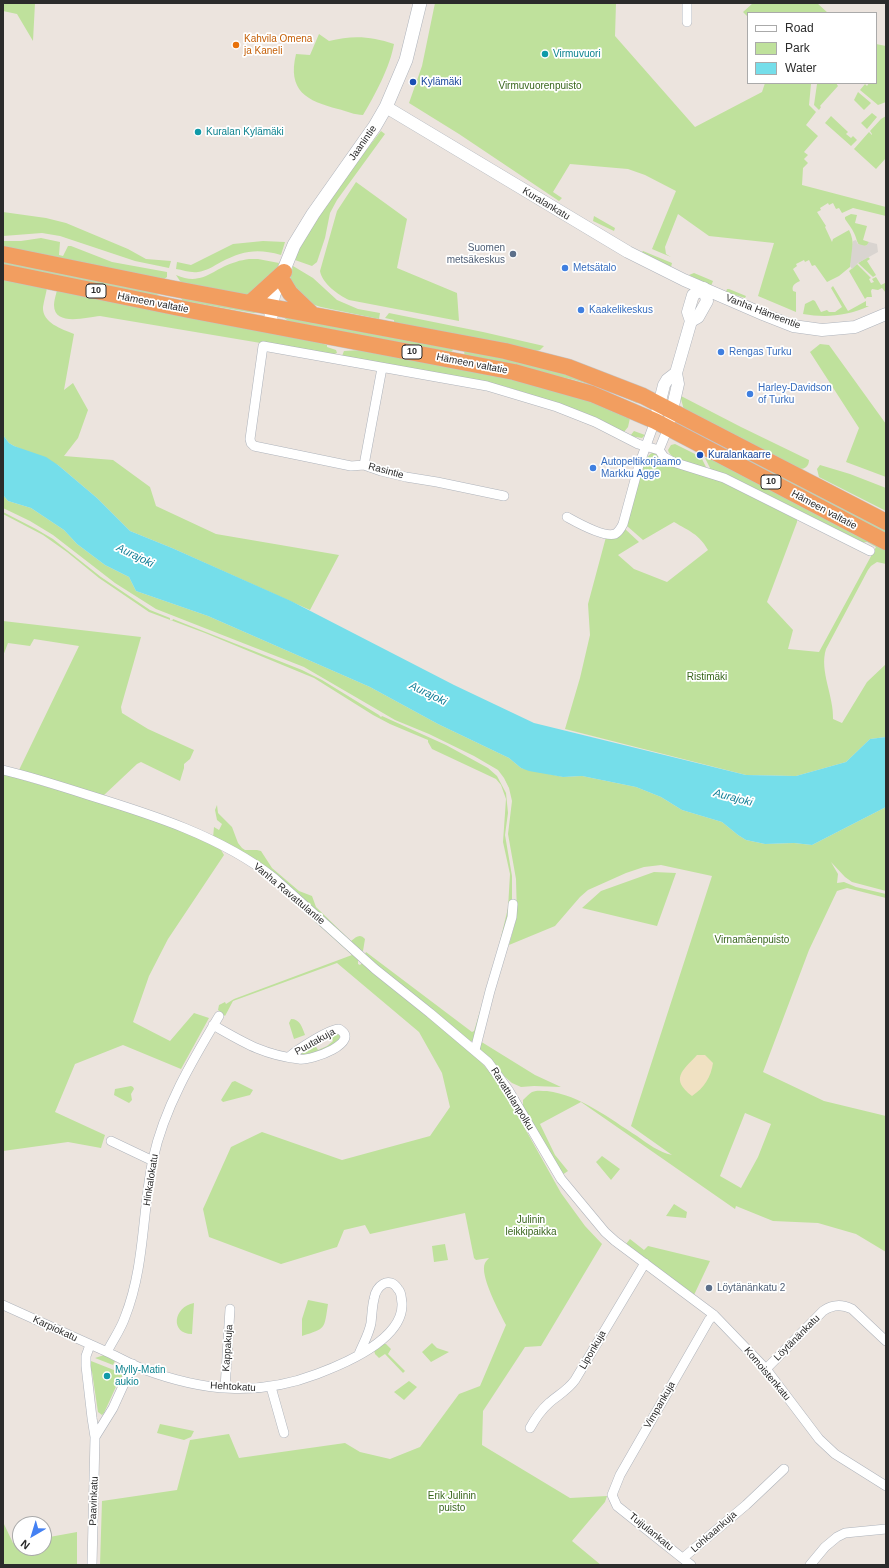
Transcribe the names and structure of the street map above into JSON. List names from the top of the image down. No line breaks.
{"streets":{"highway":["10","Hämeen valtatie"],"main road":["Jaanintie"],"street":["Kuralankatu","Vanha Hämeentie","Rasintie","Vanha Ravattulantie","Puutakuja","Ravattulanpolku","Hinkalokatu","Karpiokatu","Löytänänkatu","Kappakuja","Liponkuja","Komoistenkatu","Hehtokatu","Vimpankuja","Paavinkatu","Tuijulankatu","Lohkaankuja"]},"crossings":[["Jaanintie","Kuralankatu"],["Jaanintie","Hämeen valtatie"],["Kuralankatu","Vanha Hämeentie"],["Vanha Ravattulantie","Ravattulanpolku"],["Puutakuja","Hinkalokatu"],["Ravattulanpolku","Liponkuja"],["Ravattulanpolku","Komoistenkatu"],["Hinkalokatu","Karpiokatu"],["Hinkalokatu","Hehtokatu"],["Karpiokatu","Hehtokatu"],["Karpiokatu","Paavinkatu"],["Löytänänkatu","Komoistenkatu"],["Kappakuja","Hehtokatu"],["Liponkuja","Komoistenkatu"],["Komoistenkatu","Vimpankuja"],["Hehtokatu","Paavinkatu"],["Vimpankuja","Tuijulankatu"],["Tuijulankatu","Lohkaankuja"]],"water":["Aurajoki"],"parks":["Virmuvuorenpuisto","Ristimäki","Virnamäenpuisto","Julinin leikkipaikka","Erik Julinin puisto"],"places":["Kahvila Omena ja Kaneli","Virmuvuori","Kylämäki","Kuralan Kylämäki","Suomen metsäkeskus","Metsätalo","Kaakelikeskus","Rengas Turku","Harley-Davidson of Turku","Kuralankaarre","Autopeltikorjaamo Markku Agge","Löytänänkatu 2","Mylly-Matin aukio"],"legend":["Road","Park","Water"],"north":"bottom left"}
